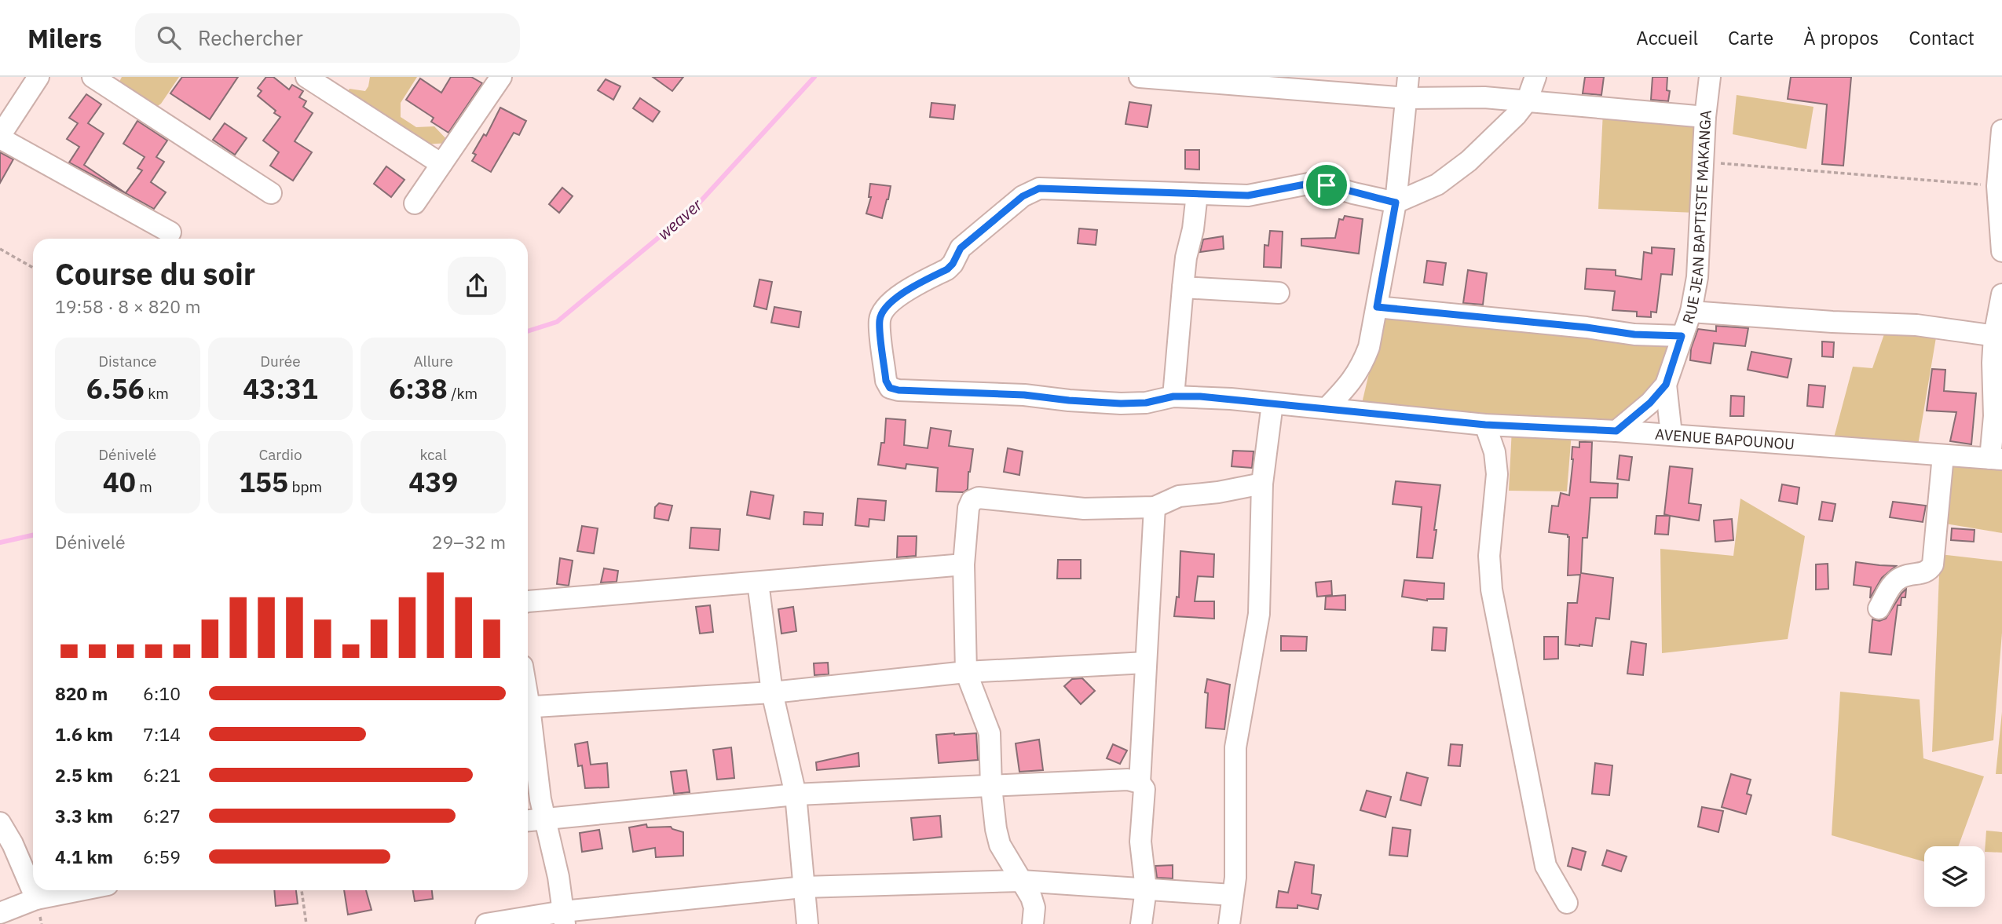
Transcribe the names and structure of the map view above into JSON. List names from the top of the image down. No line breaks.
{"streets":{"street":["RUE JEAN BAPTISTE MAKANGA","AVENUE BAPOUNOU"]},"crossings":[["RUE JEAN BAPTISTE MAKANGA","AVENUE BAPOUNOU"]],"water":["weaver"],"page":{"header":"Milers","search":"Rechercher","nav":["Accueil","Carte","À propos","Contact"],"heading":["Course du soir","19:58 · 8 × 820 m"],"stats":[["Distance","6.56 km"],["Durée","43:31"],["Allure","6:38 /km"],["Dénivelé","40 m"],["Cardio","155 bpm"],["kcal","439"]],"chart":["Dénivelé","29–32 m"],"list":[{"name":"820 m","note":"6:10"},{"name":"1.6 km","note":"7:14"},{"name":"2.5 km","note":"6:21"},{"name":"3.3 km","note":"6:27"},{"name":"4.1 km","note":"6:59"}]}}
